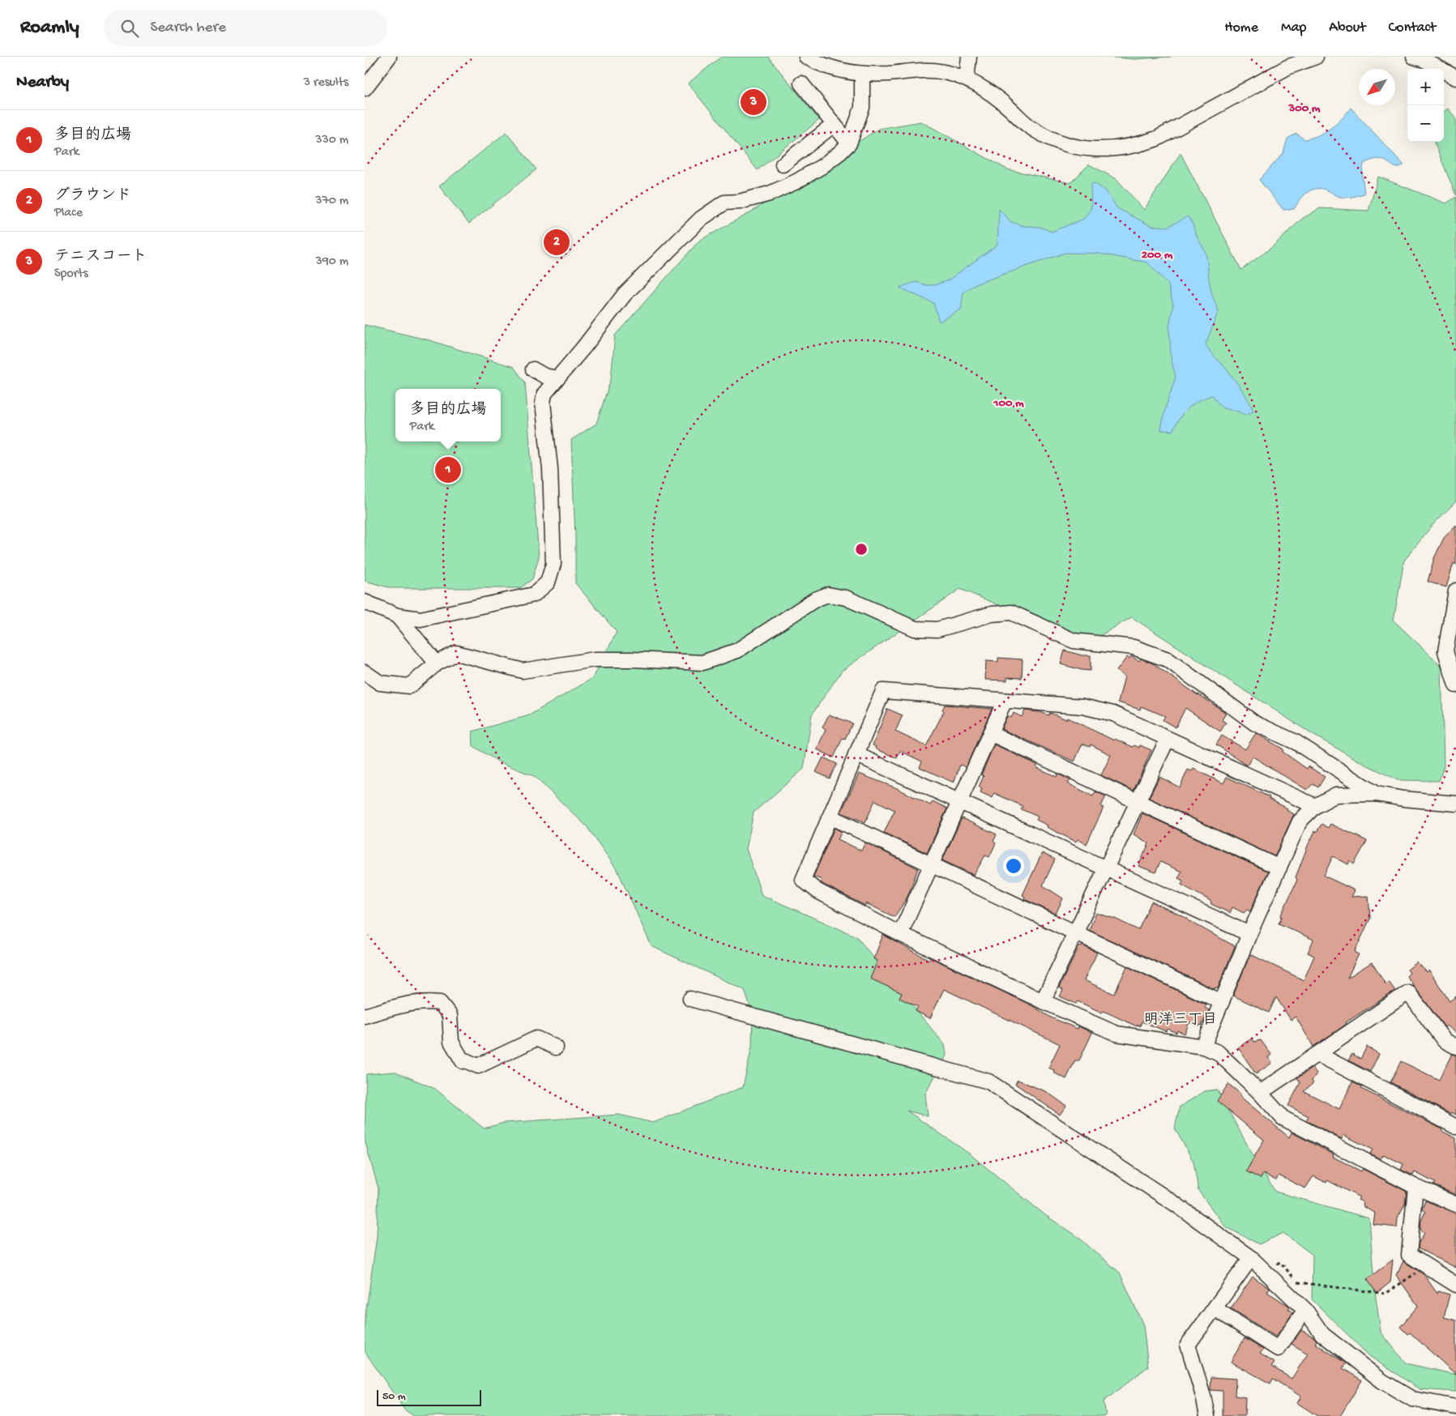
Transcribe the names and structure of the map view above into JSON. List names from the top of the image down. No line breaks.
{"districts":["明洋三丁目"],"scale_bar":"50 m","north":"bottom left","page":{"header":"Roamly","search":"Search here","nav":["Home","Map","About","Contact"],"heading":["Nearby","3 results"],"map_buttons":["+","−"],"pins":["3","2","1"],"list":[{"mark":"1","name":"多目的広場","note":"Park","value":"330 m"},{"mark":"2","name":"グラウンド","note":"Place","value":"370 m"},{"mark":"3","name":"テニスコート","note":"Sports","value":"390 m"}],"popup":["多目的広場","Park"],"scale":"50 m"},"rings":["300 m","200 m","100 m"]}
